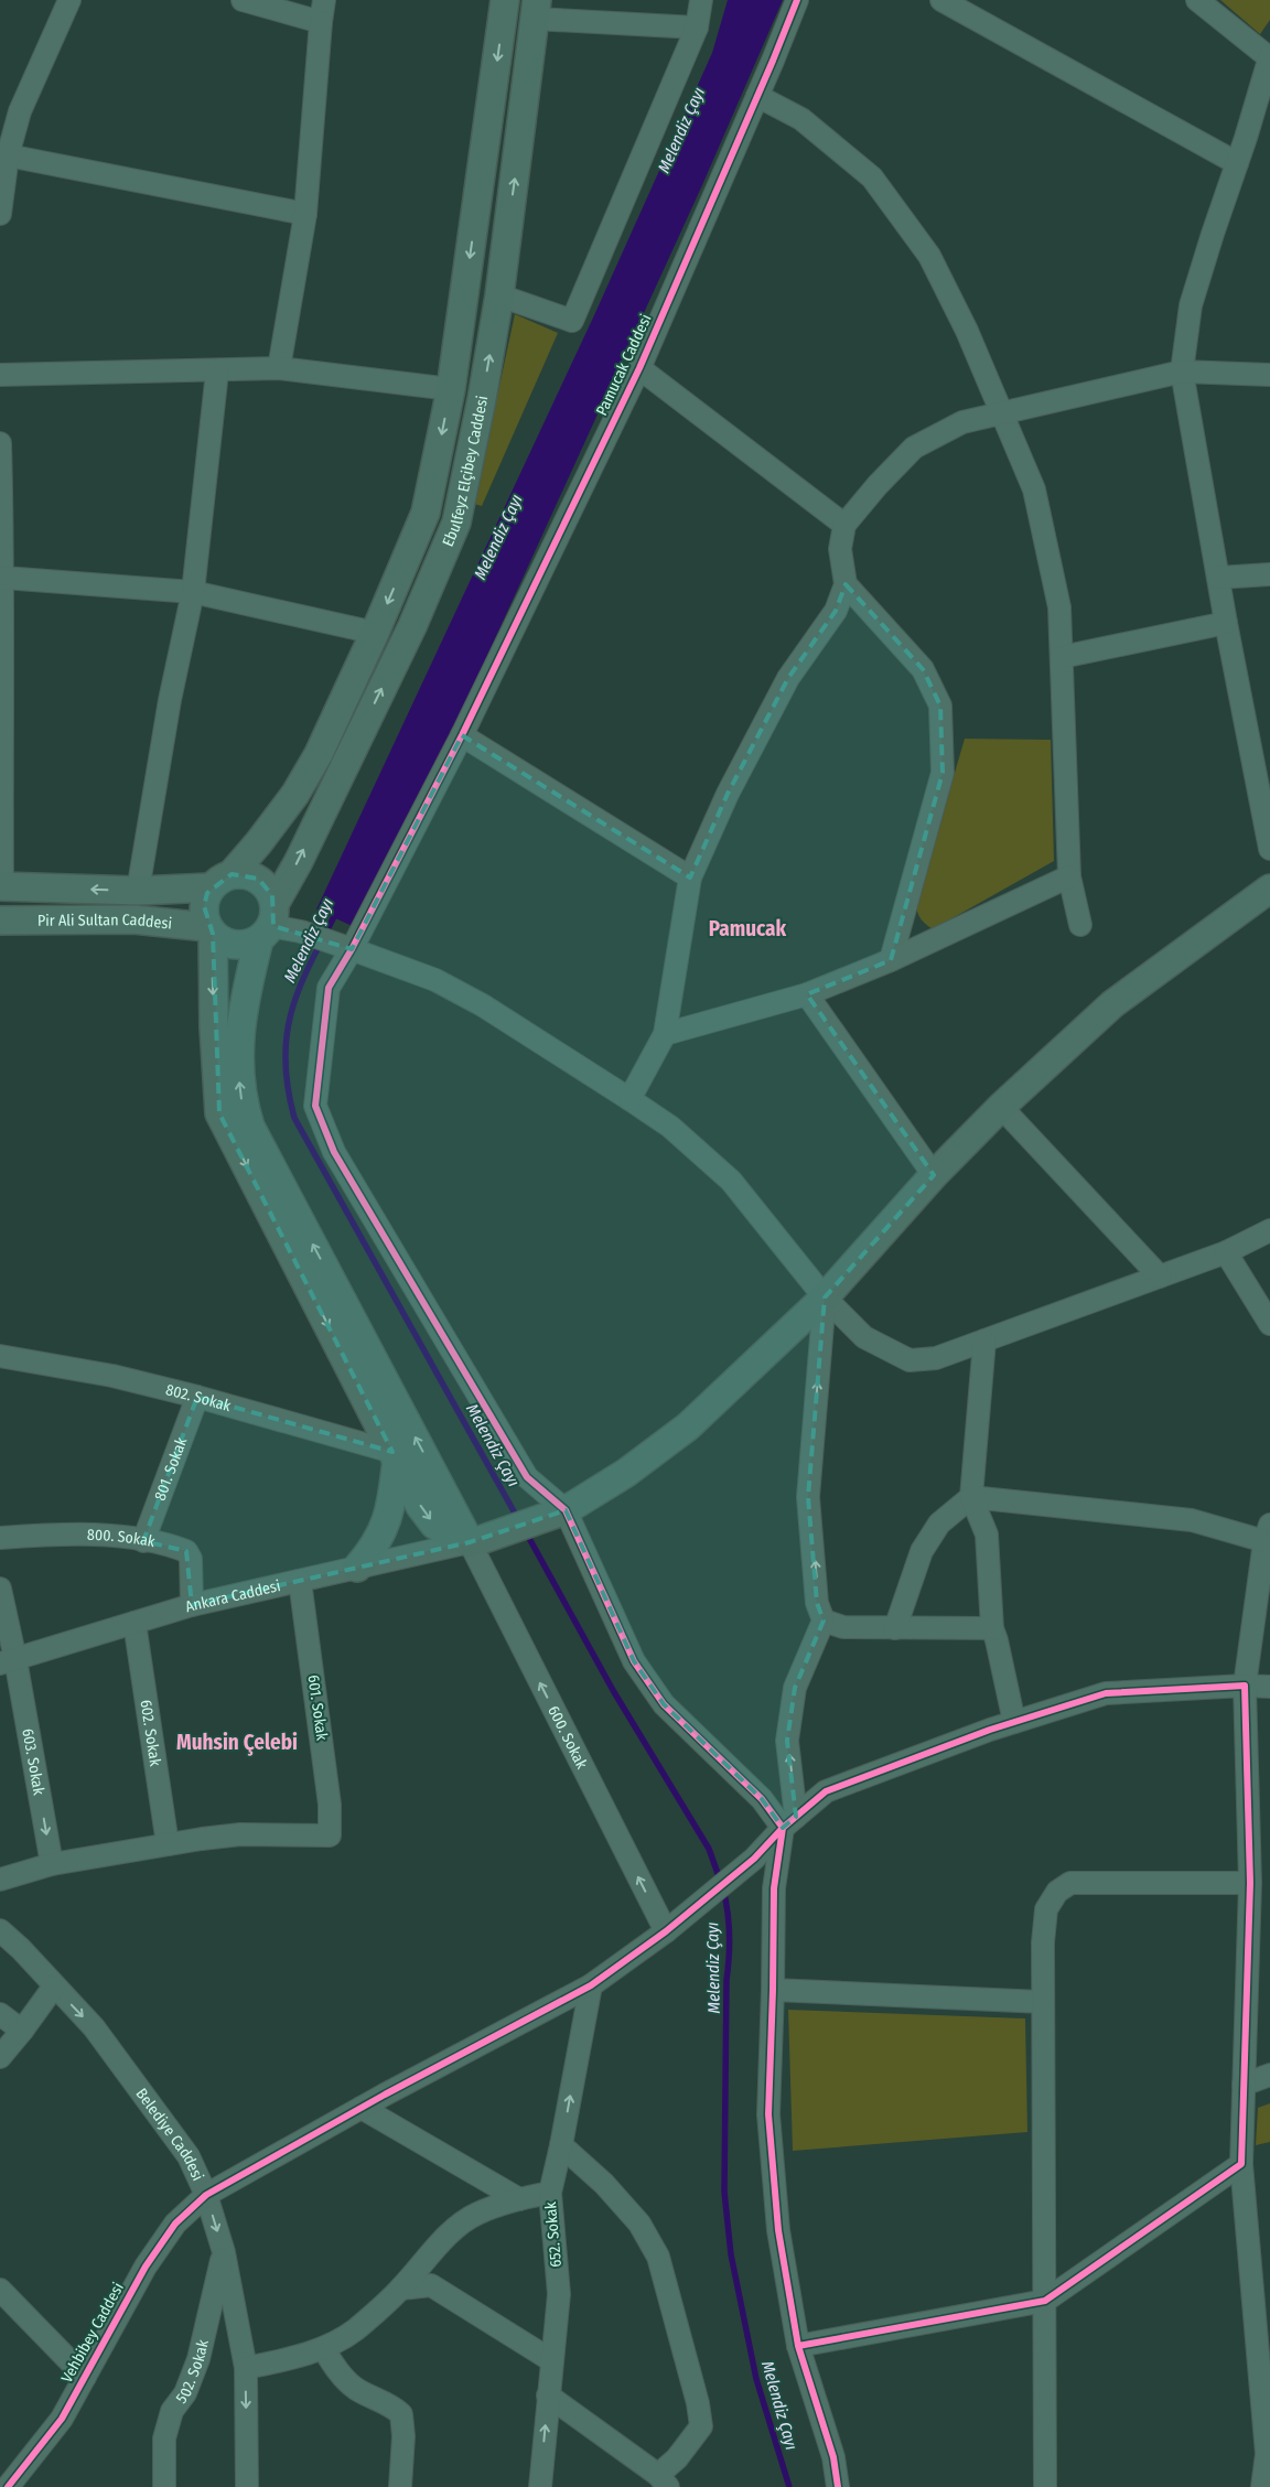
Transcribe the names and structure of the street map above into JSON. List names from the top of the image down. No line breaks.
{"streets":{"main road":["Ebulfeyz Elçibey Caddesi","Pir Ali Sultan Caddesi"],"street":["Pamucak Caddesi","802. Sokak","801. Sokak","800. Sokak","Ankara Caddesi","601. Sokak","602. Sokak","600. Sokak","603. Sokak","Belediye Caddesi","652. Sokak","Vehbibey Caddesi","502. Sokak"]},"crossings":[["Ebulfeyz Elçibey Caddesi","Pir Ali Sultan Caddesi"],["Ebulfeyz Elçibey Caddesi","Ankara Caddesi"],["Ebulfeyz Elçibey Caddesi","600. Sokak"],["802. Sokak","801. Sokak"],["801. Sokak","800. Sokak"],["800. Sokak","Ankara Caddesi"],["Ankara Caddesi","601. Sokak"],["Ankara Caddesi","602. Sokak"],["Ankara Caddesi","600. Sokak"],["Ankara Caddesi","603. Sokak"],["601. Sokak","602. Sokak"],["600. Sokak","Vehbibey Caddesi"],["Belediye Caddesi","Vehbibey Caddesi"],["Belediye Caddesi","502. Sokak"],["652. Sokak","Vehbibey Caddesi"]],"one_way":["603. Sokak","Belediye Caddesi"],"districts":["Pamucak","Muhsin Çelebi"],"water":["Melendiz Çayı"]}
